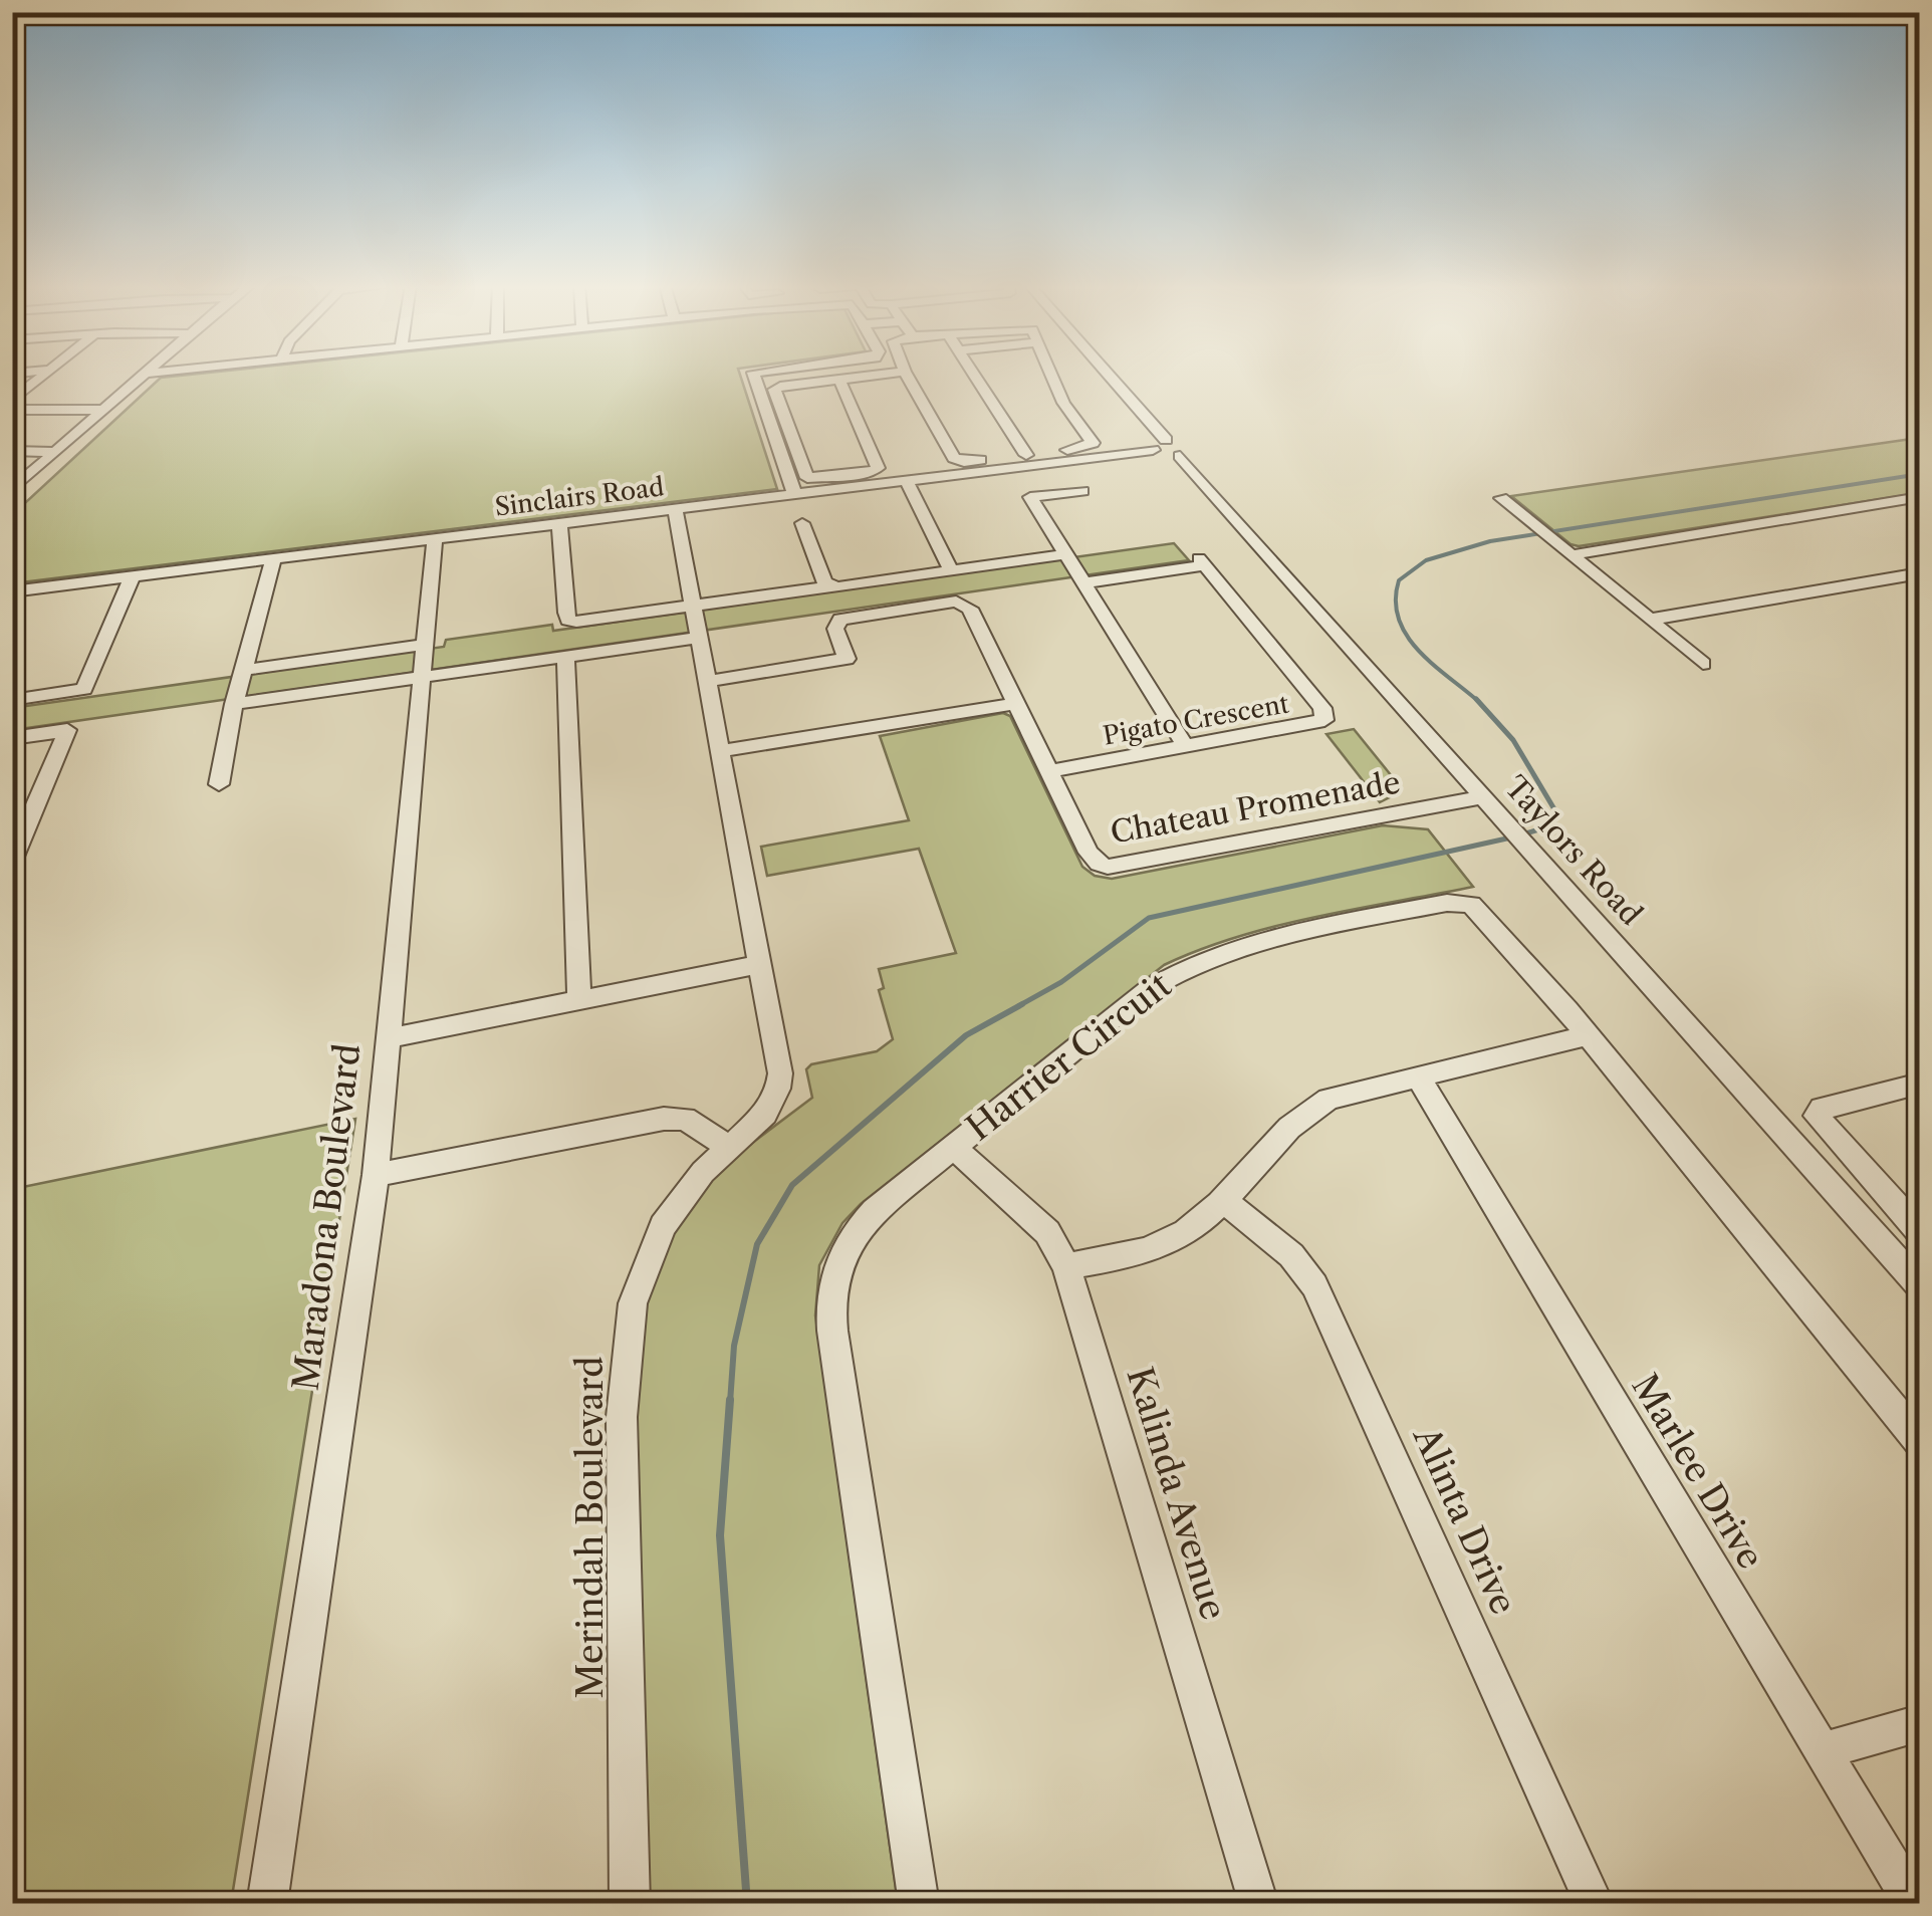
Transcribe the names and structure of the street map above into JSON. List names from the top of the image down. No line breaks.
{"streets":{"street":["Sinclairs Road","Pigato Crescent","Chateau Promenade","Taylors Road","Harrier Circuit","Maradona Boulevard","Marlee Drive","Kalinda Avenue","Alinta Drive","Merindah Boulevard"]},"crossings":[["Sinclairs Road","Taylors Road"],["Sinclairs Road","Maradona Boulevard"],["Sinclairs Road","Merindah Boulevard"],["Pigato Crescent","Chateau Promenade"],["Chateau Promenade","Taylors Road"],["Chateau Promenade","Merindah Boulevard"],["Harrier Circuit","Kalinda Avenue"]]}
